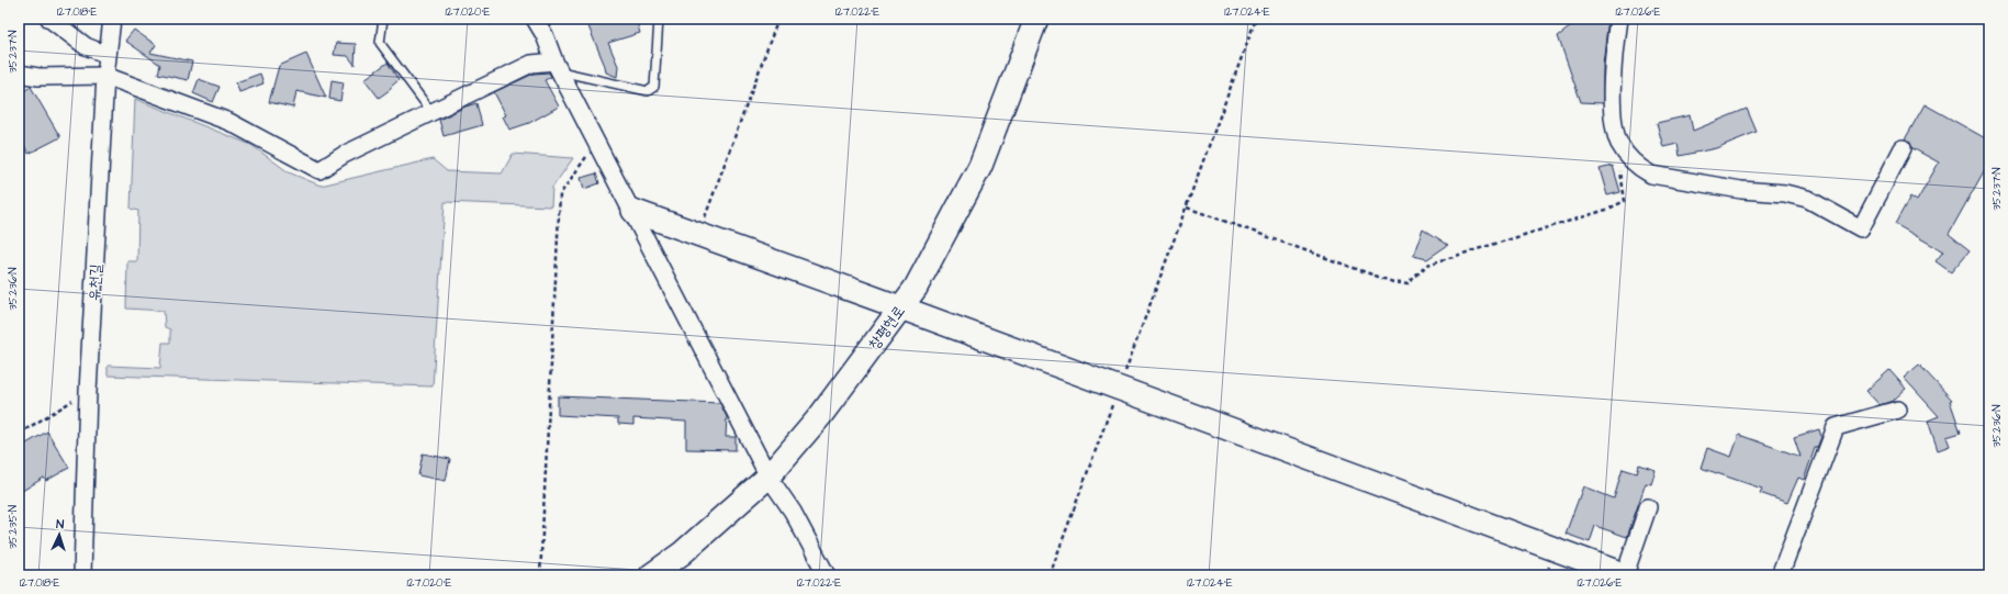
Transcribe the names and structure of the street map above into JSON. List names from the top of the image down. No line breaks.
{"streets":{"street":["유천길","창평현로"]},"north":"top","coordinates":["127.018°E","127.020°E","127.022°E","127.024°E","127.026°E","35.237°N","35.236°N","35.235°N"]}
